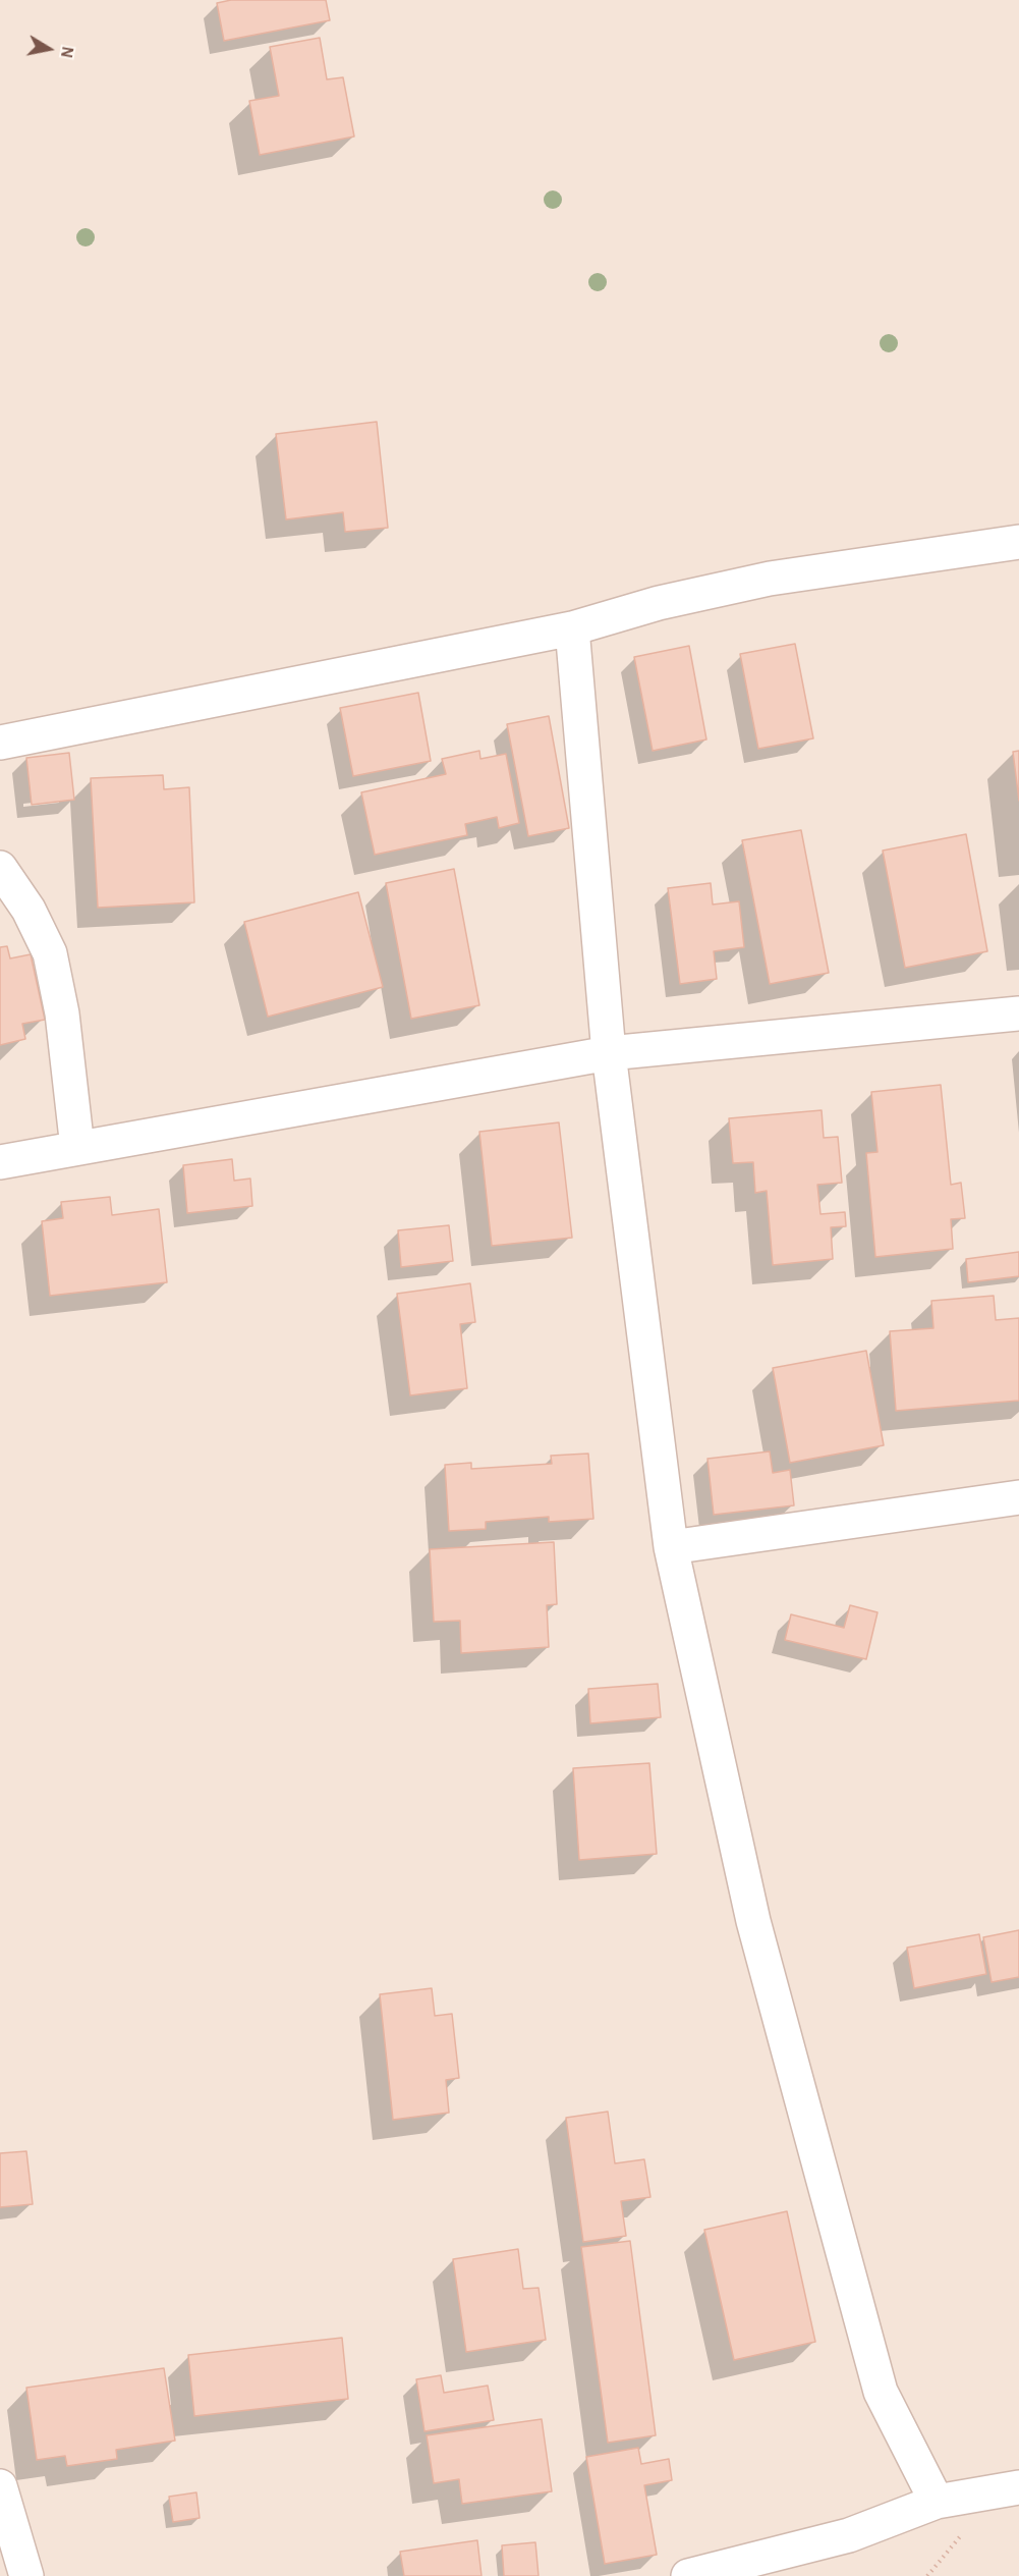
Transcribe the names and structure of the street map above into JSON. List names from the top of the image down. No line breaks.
{"north":"right"}
